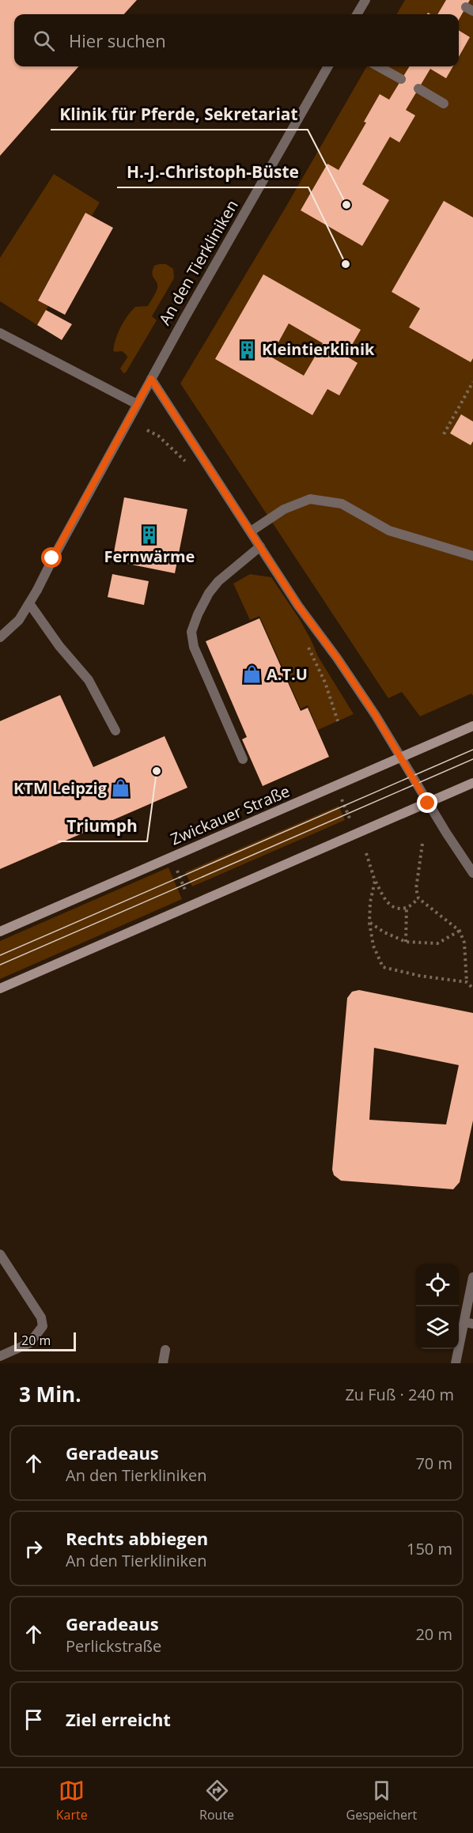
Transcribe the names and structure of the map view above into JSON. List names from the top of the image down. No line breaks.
{"streets":{"main road":["Zwickauer Straße"],"street":["An den Tierkliniken"]},"places":{"other":["Klinik für Pferde, Sekretariat","H.-J.-Christoph-Büste","Triumph"],"building":["Kleintierklinik","Fernwärme"],"shop":["A.T.U","KTM Leipzig"]},"scale_bar":"20 m","page":{"search":"Hier suchen","scale":"20 m","heading":["3 Min.","Zu Fuß · 240 m"],"list":[["Geradeaus","An den Tierkliniken","70 m"],["Rechts abbiegen","An den Tierkliniken","150 m"],["Geradeaus","Perlickstraße","20 m"],"Ziel erreicht"],"nav":["Karte","Route","Gespeichert"]}}
